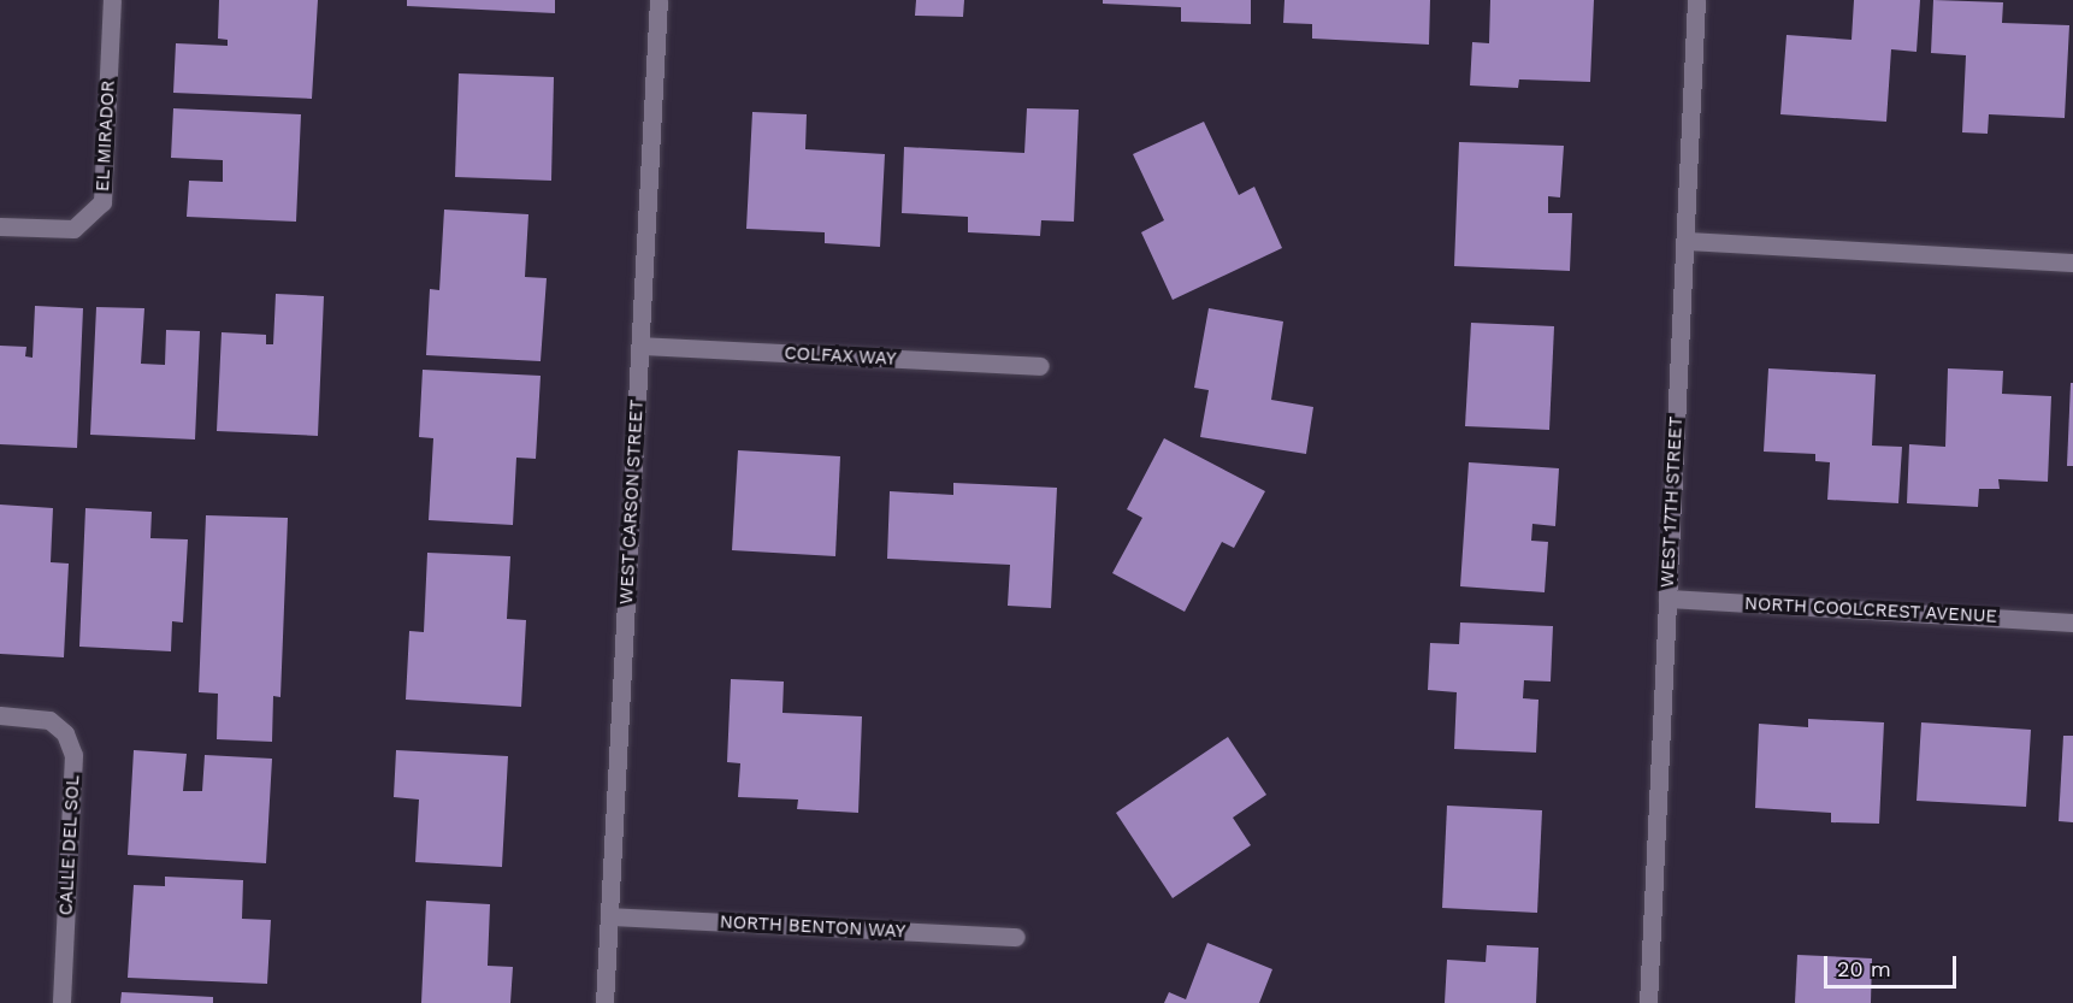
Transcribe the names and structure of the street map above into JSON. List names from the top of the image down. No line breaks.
{"streets":{"street":["EL MIRADOR","COLFAX WAY","WEST CARSON STREET","WEST 17TH STREET","NORTH COOLCREST AVENUE","CALLE DEL SOL","NORTH BENTON WAY"]},"crossings":[["COLFAX WAY","WEST CARSON STREET"],["WEST CARSON STREET","NORTH BENTON WAY"],["WEST 17TH STREET","NORTH COOLCREST AVENUE"]],"scale_bar":"20 m"}
